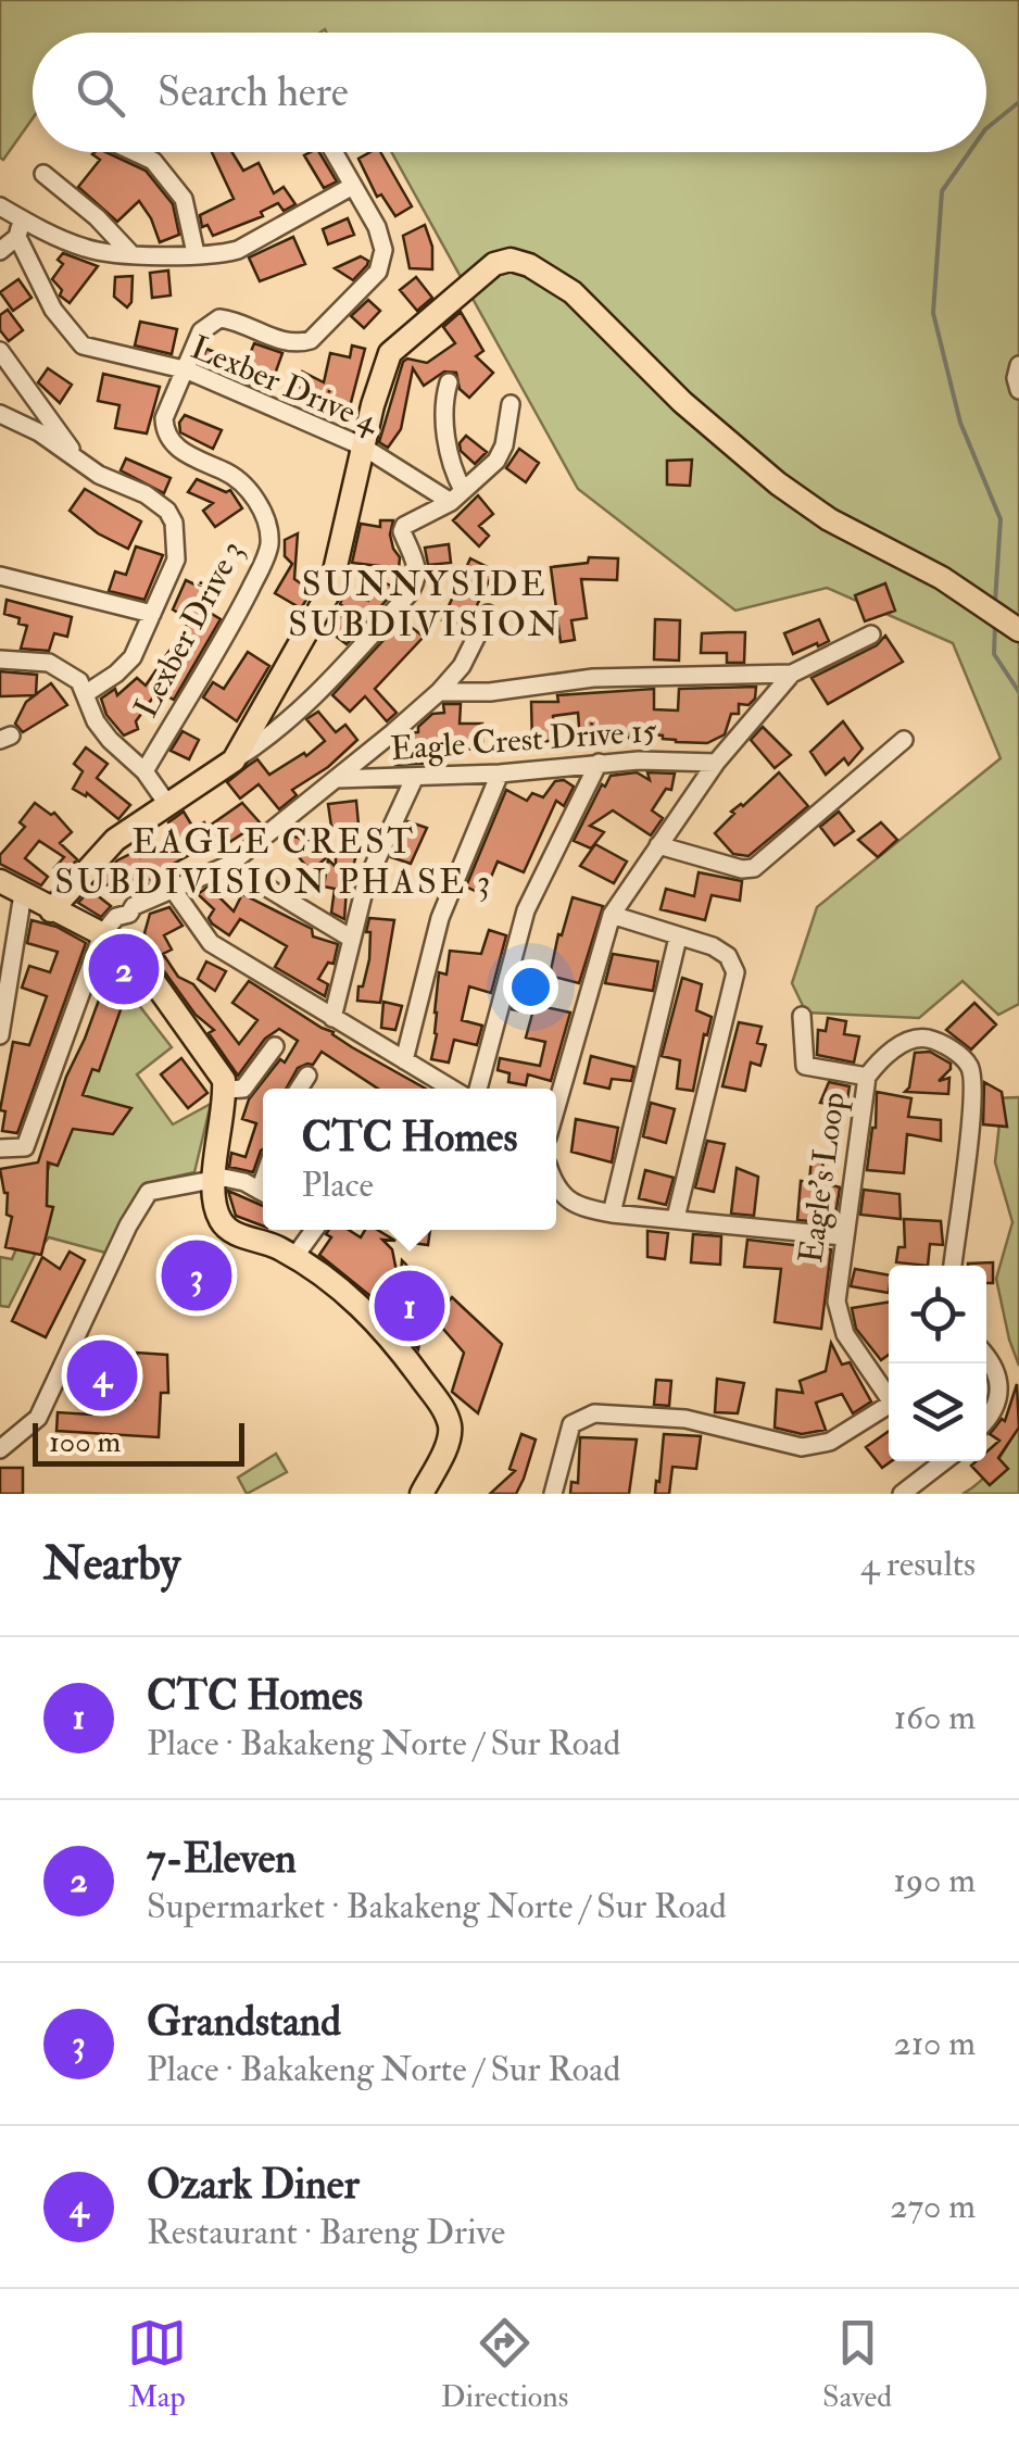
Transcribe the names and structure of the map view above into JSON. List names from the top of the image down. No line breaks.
{"streets":{"street":["Lexber Drive 4","Lexber Drive 3","Eagle Crest Drive 15","Eagle's Loop"]},"crossings":[["Lexber Drive 4","Lexber Drive 3"]],"districts":["SUNNYSIDE SUBDIVISION","EAGLE CREST SUBDIVISION PHASE 3"],"scale_bar":"100 m","page":{"search":"Search here","pins":["2","3","1","4"],"popup":["CTC Homes","Place"],"scale":"100 m","heading":["Nearby","4 results"],"list":[{"mark":"1","name":"CTC Homes","note":"Place · Bakakeng Norte / Sur Road","value":"160 m"},{"mark":"2","name":"7-Eleven","note":"Supermarket · Bakakeng Norte / Sur Road","value":"190 m"},{"mark":"3","name":"Grandstand","note":"Place · Bakakeng Norte / Sur Road","value":"210 m"},{"mark":"4","name":"Ozark Diner","note":"Restaurant · Bareng Drive","value":"270 m"}],"nav":["Map","Directions","Saved"]}}
